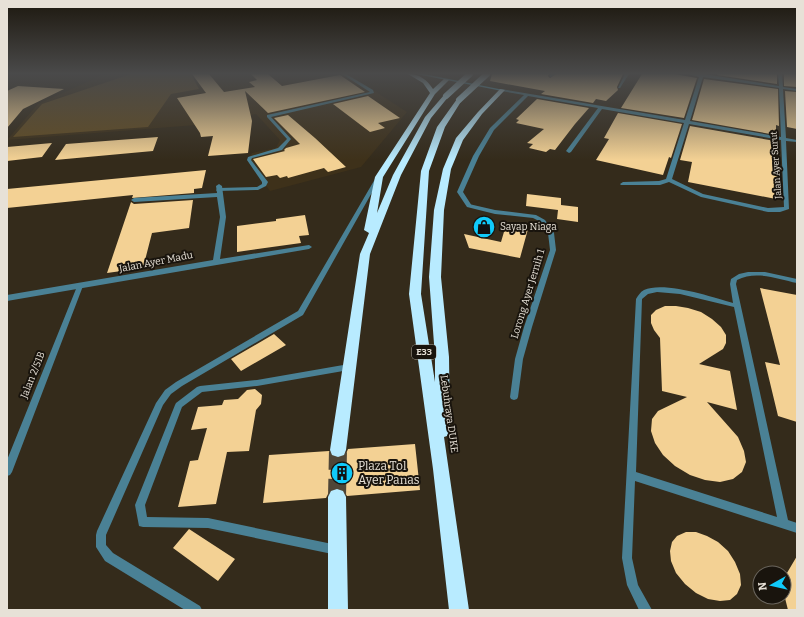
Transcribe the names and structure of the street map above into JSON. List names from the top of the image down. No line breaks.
{"streets":{"highway":["E33","Lebuhraya DUKE"],"street":["Jalan Ayer Surut","Jalan Ayer Madu","Lorong Ayer Jernih 1"],"lane":["Jalan 2/51B"]},"crossings":[["Jalan Ayer Madu","Jalan 2/51B"]],"places":{"shop":["Sayap Niaga"],"building":["Plaza Tol Ayer Panas"]},"north":"left"}
